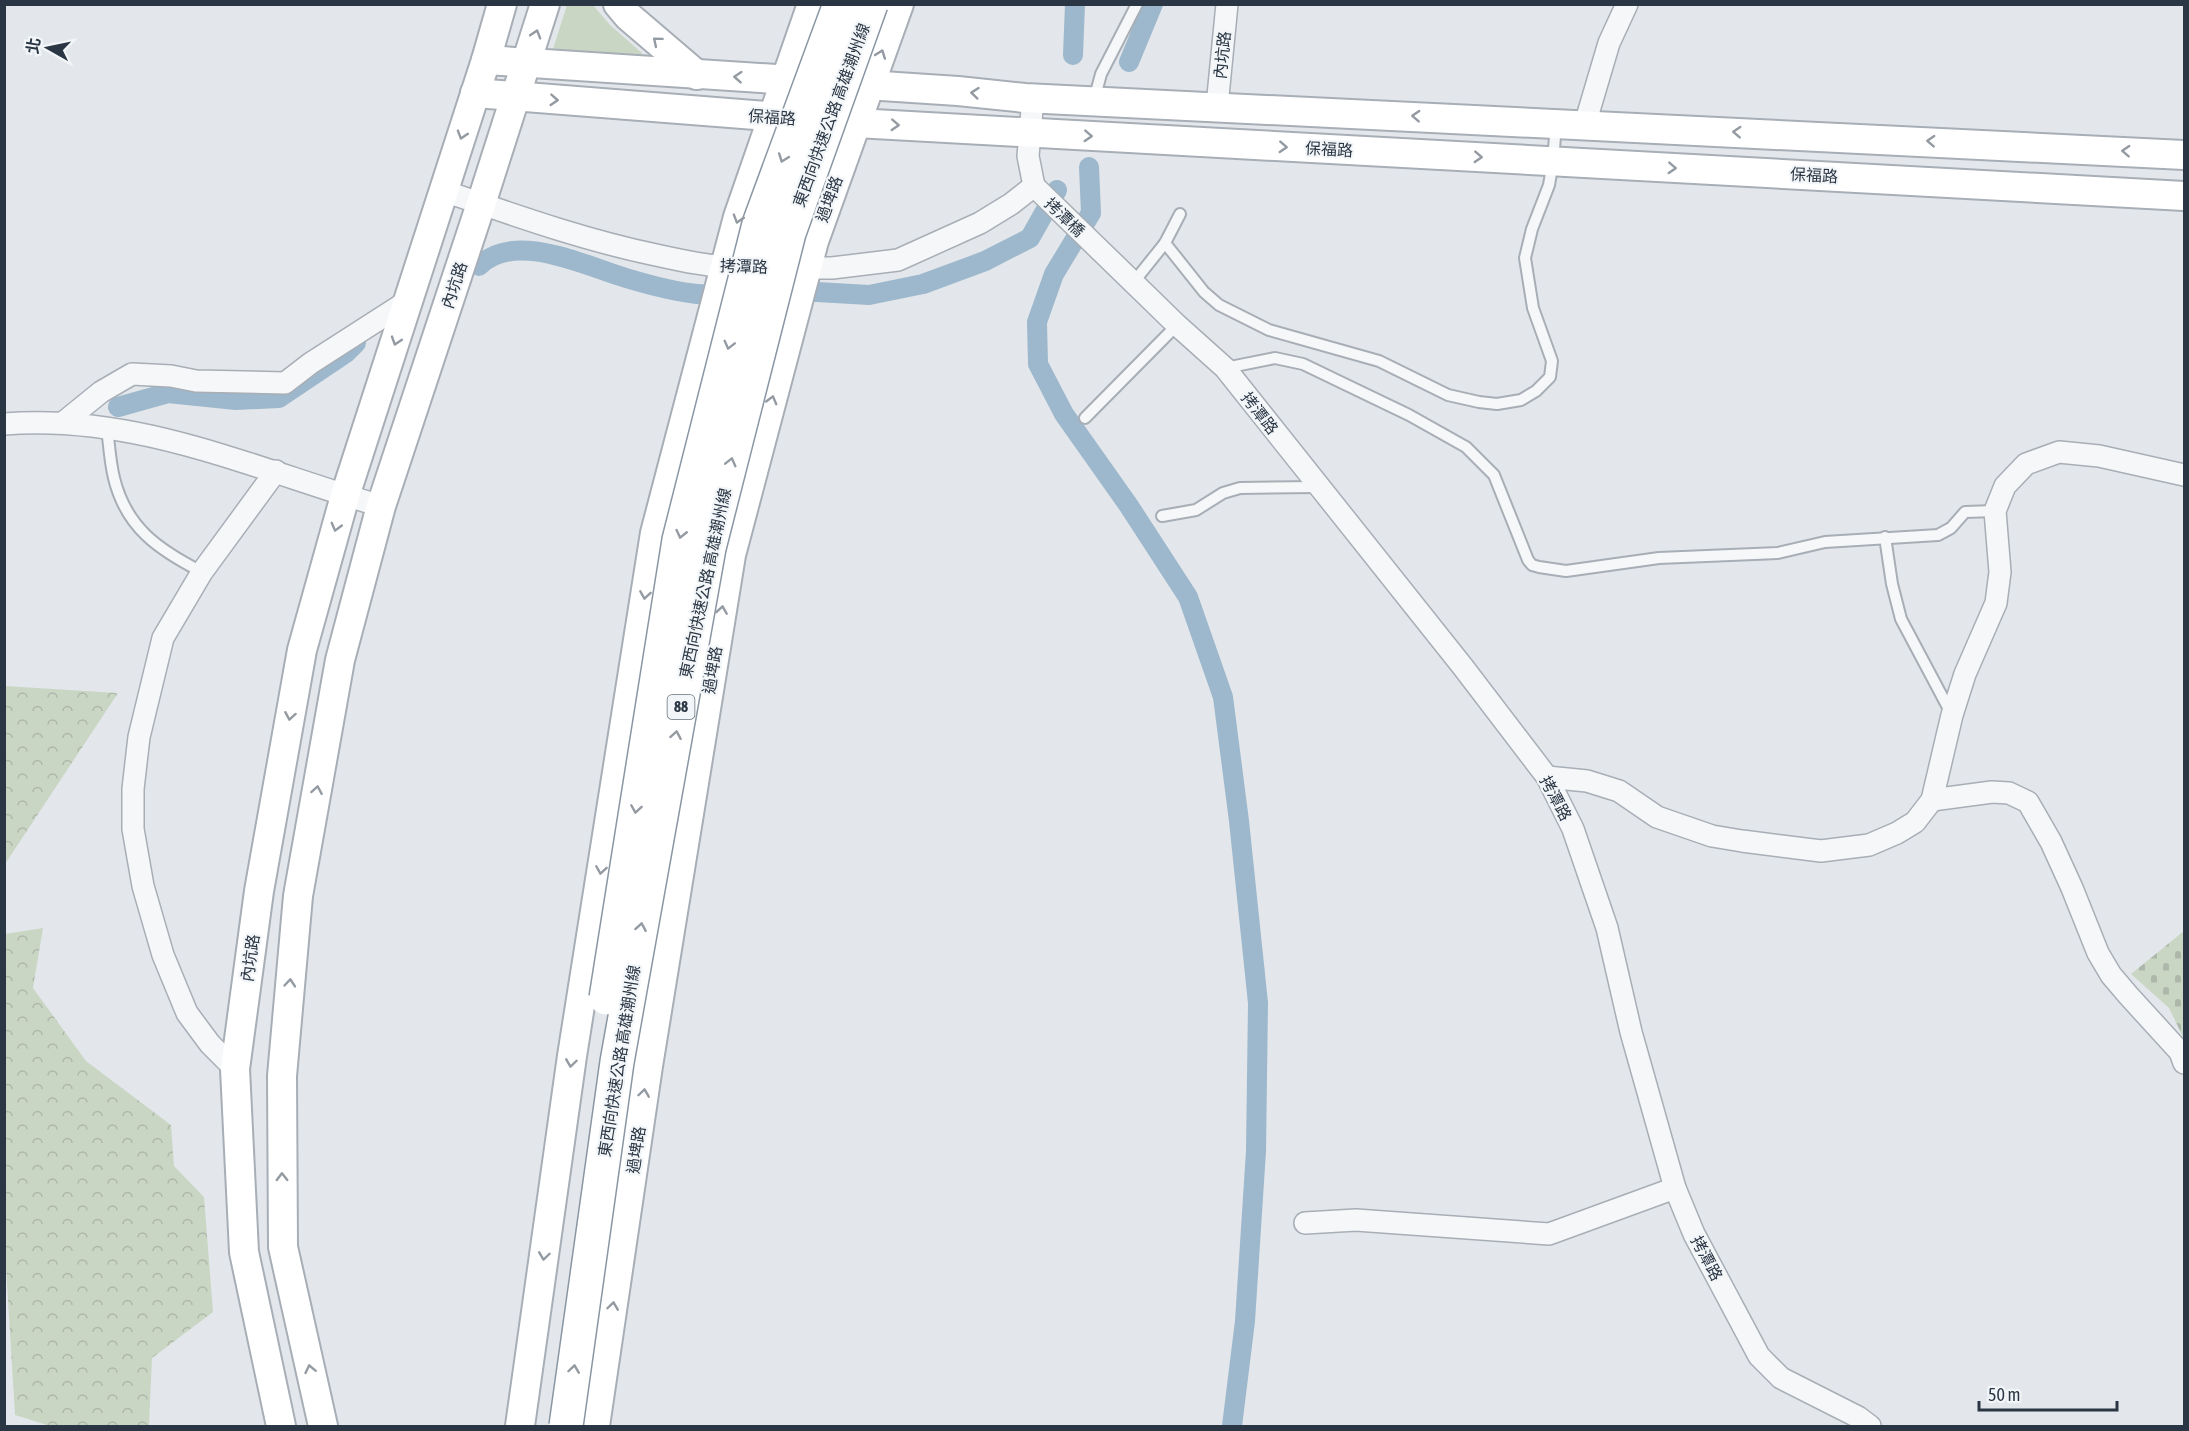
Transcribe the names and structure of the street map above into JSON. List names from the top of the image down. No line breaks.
{"streets":{"highway":["東西向快速公路 高雄潮州線","88"],"street":["內坑路","保福路","過埤路","拷潭橋","拷潭路"]},"crossings":[["內坑路","保福路"],["內坑路","拷潭路"],["保福路","過埤路"],["過埤路","拷潭路"],["拷潭橋","拷潭路"]],"scale_bar":"50 m","north":"left"}
